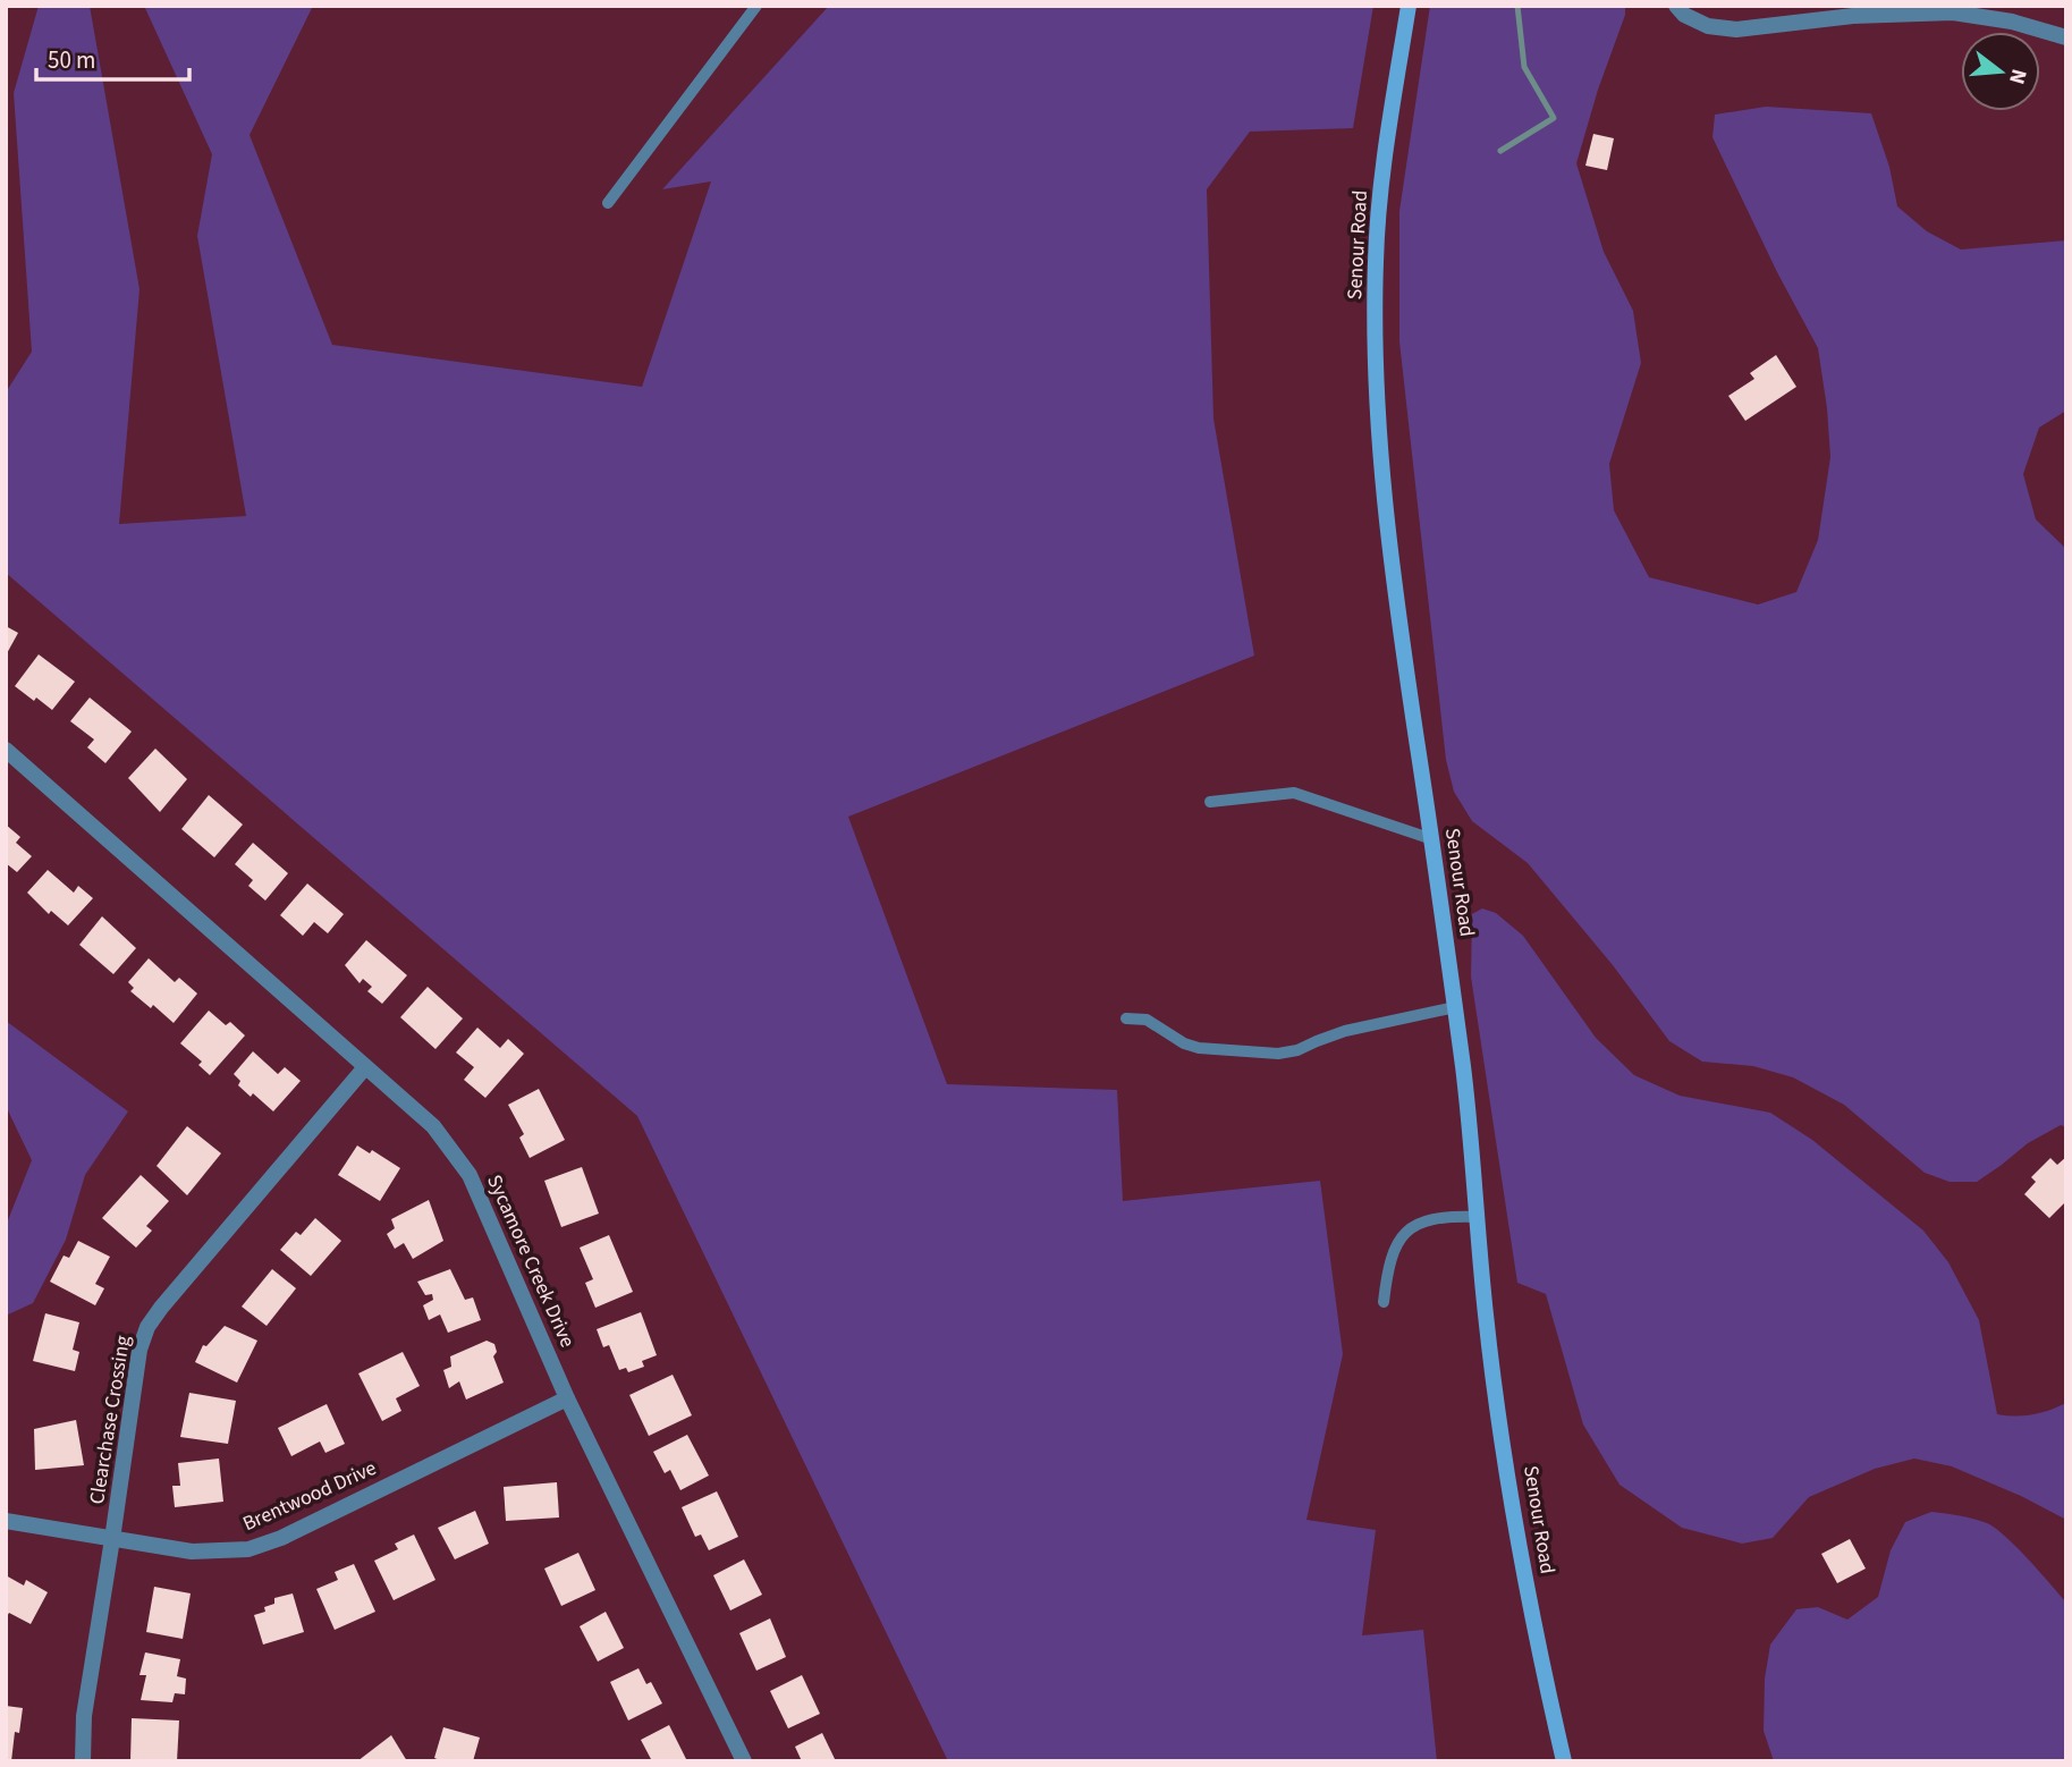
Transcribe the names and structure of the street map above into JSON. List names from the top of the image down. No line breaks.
{"streets":{"street":["Senour Road","Sycamore Creek Drive","Clearchase Crossing","Brentwood Drive"]},"crossings":[["Sycamore Creek Drive","Clearchase Crossing"],["Sycamore Creek Drive","Brentwood Drive"],["Clearchase Crossing","Brentwood Drive"]],"scale_bar":"50 m","north":"right"}
